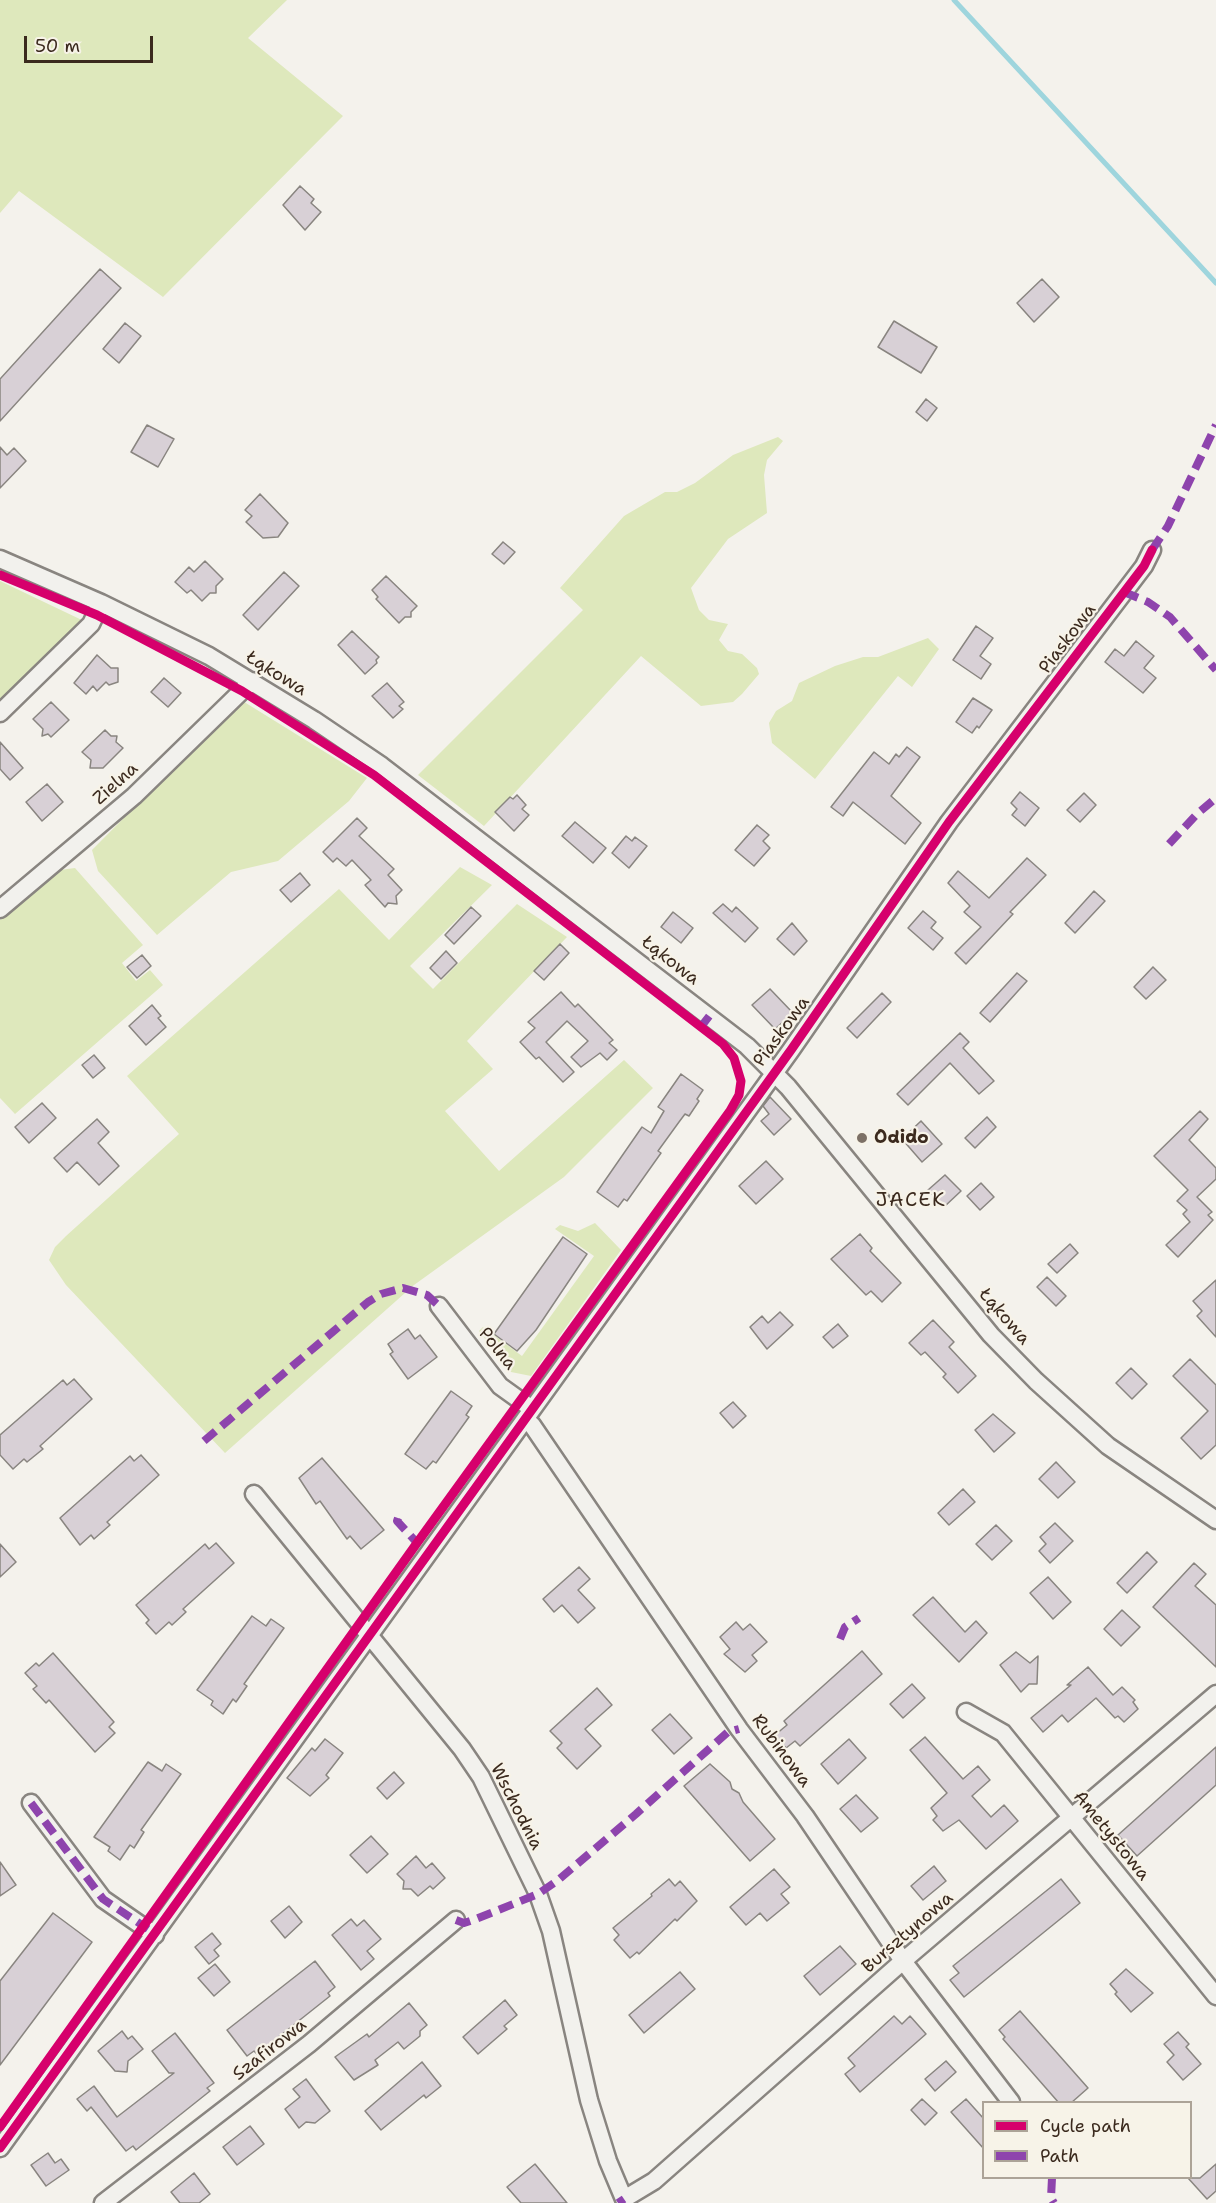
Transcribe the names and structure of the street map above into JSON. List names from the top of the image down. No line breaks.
{"streets":{"street":["Piaskowa","Łąkowa","Zielna","Polna","Rubinowa","Wschodnia","Ametystowa","Bursztynowa","Szafirowa"]},"crossings":[["Piaskowa","Łąkowa"],["Piaskowa","Polna"],["Piaskowa","Rubinowa"],["Piaskowa","Wschodnia"],["Łąkowa","Zielna"],["Polna","Rubinowa"],["Rubinowa","Bursztynowa"],["Wschodnia","Bursztynowa"],["Ametystowa","Bursztynowa"]],"districts":["JACEK"],"places":["Odido"],"legend":["Cycle path","Path"],"scale_bar":"50 m"}
